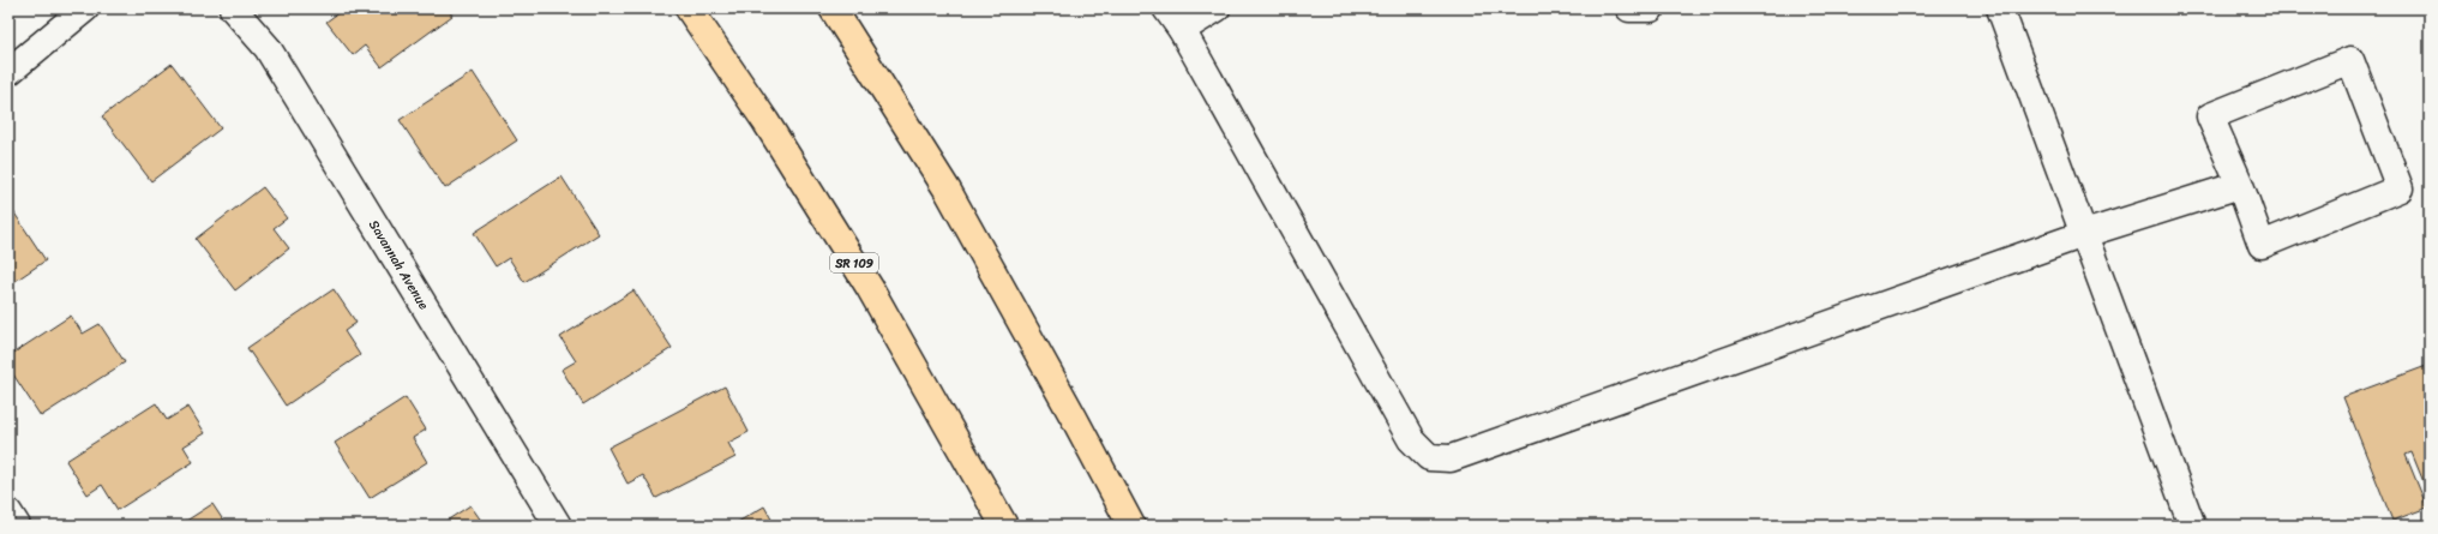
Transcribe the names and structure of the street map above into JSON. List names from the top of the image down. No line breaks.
{"streets":{"highway":["SR 109"],"street":["Savannah Avenue"]}}
